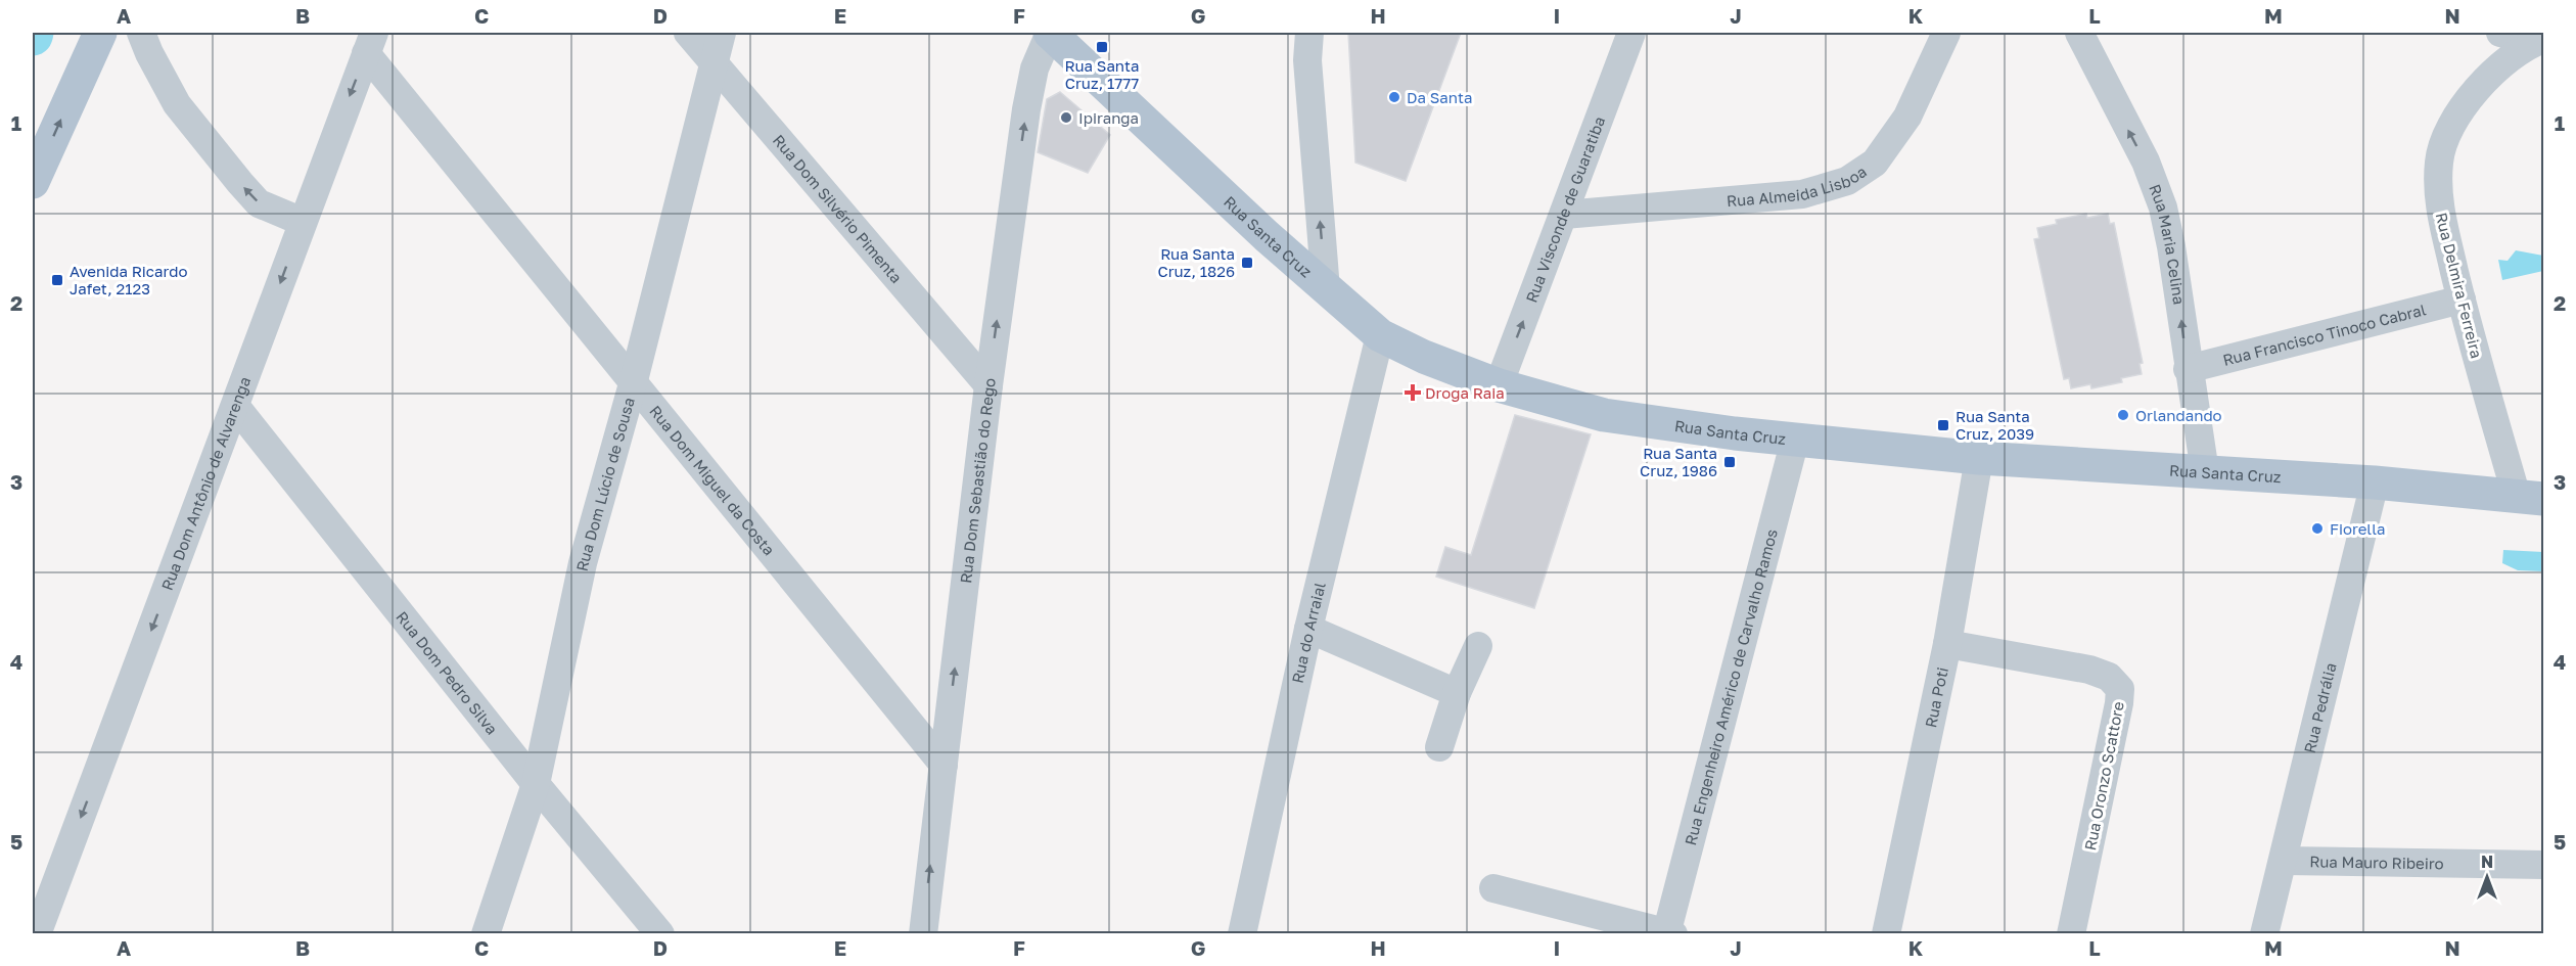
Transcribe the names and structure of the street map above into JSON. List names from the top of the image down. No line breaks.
{"streets":{"main road":["Rua Santa Cruz"],"street":["Rua Almeida Lisboa","Rua Visconde de Guaratiba","Rua Dom Silvério Pimenta","Rua Maria Celina","Rua Delmira Ferreira","Rua Francisco Tinoco Cabral","Rua Dom Miguel da Costa","Rua Dom Sebastião do Rego","Rua Dom Antônio de Alvarenga","Rua Dom Lúcio de Sousa","Rua do Arraial","Rua Dom Pedro Silva","Rua Engenheiro Américo de Carvalho Ramos","Rua Poti","Rua Pedrália","Rua Oronzo Scattore","Rua Mauro Ribeiro"]},"crossings":[["Rua Almeida Lisboa","Rua Visconde de Guaratiba"],["Rua Visconde de Guaratiba","Rua Santa Cruz"],["Rua Dom Silvério Pimenta","Rua Dom Sebastião do Rego"],["Rua Dom Silvério Pimenta","Rua Dom Lúcio de Sousa"],["Rua Santa Cruz","Rua Maria Celina"],["Rua Santa Cruz","Rua Delmira Ferreira"],["Rua Santa Cruz","Rua Dom Sebastião do Rego"],["Rua Santa Cruz","Rua do Arraial"],["Rua Santa Cruz","Rua Engenheiro Américo de Carvalho Ramos"],["Rua Santa Cruz","Rua Poti"],["Rua Santa Cruz","Rua Pedrália"],["Rua Maria Celina","Rua Francisco Tinoco Cabral"],["Rua Delmira Ferreira","Rua Francisco Tinoco Cabral"],["Rua Dom Miguel da Costa","Rua Dom Sebastião do Rego"],["Rua Dom Miguel da Costa","Rua Dom Antônio de Alvarenga"],["Rua Dom Miguel da Costa","Rua Dom Lúcio de Sousa"],["Rua Dom Antônio de Alvarenga","Rua Dom Pedro Silva"],["Rua Dom Lúcio de Sousa","Rua Dom Pedro Silva"],["Rua Poti","Rua Oronzo Scattore"],["Rua Pedrália","Rua Mauro Ribeiro"]],"one_way":["Rua Maria Celina","Rua Dom Sebastião do Rego","Rua Dom Antônio de Alvarenga"],"places":{"transit":["Rua Santa Cruz, 1777","Rua Santa Cruz, 1826","Avenida Ricardo Jafet, 2123","Rua Santa Cruz, 2039","Rua Santa Cruz, 1986"],"other":["Da Santa","Ipiranga","Orlandando","Fiorella"],"health":["Droga Raia"]},"north":"top","grid":{"columns":["A","B","C","D","E","F","G","H","I","J","K","L","M","N"],"rows":["1","2","3","4","5"]}}
